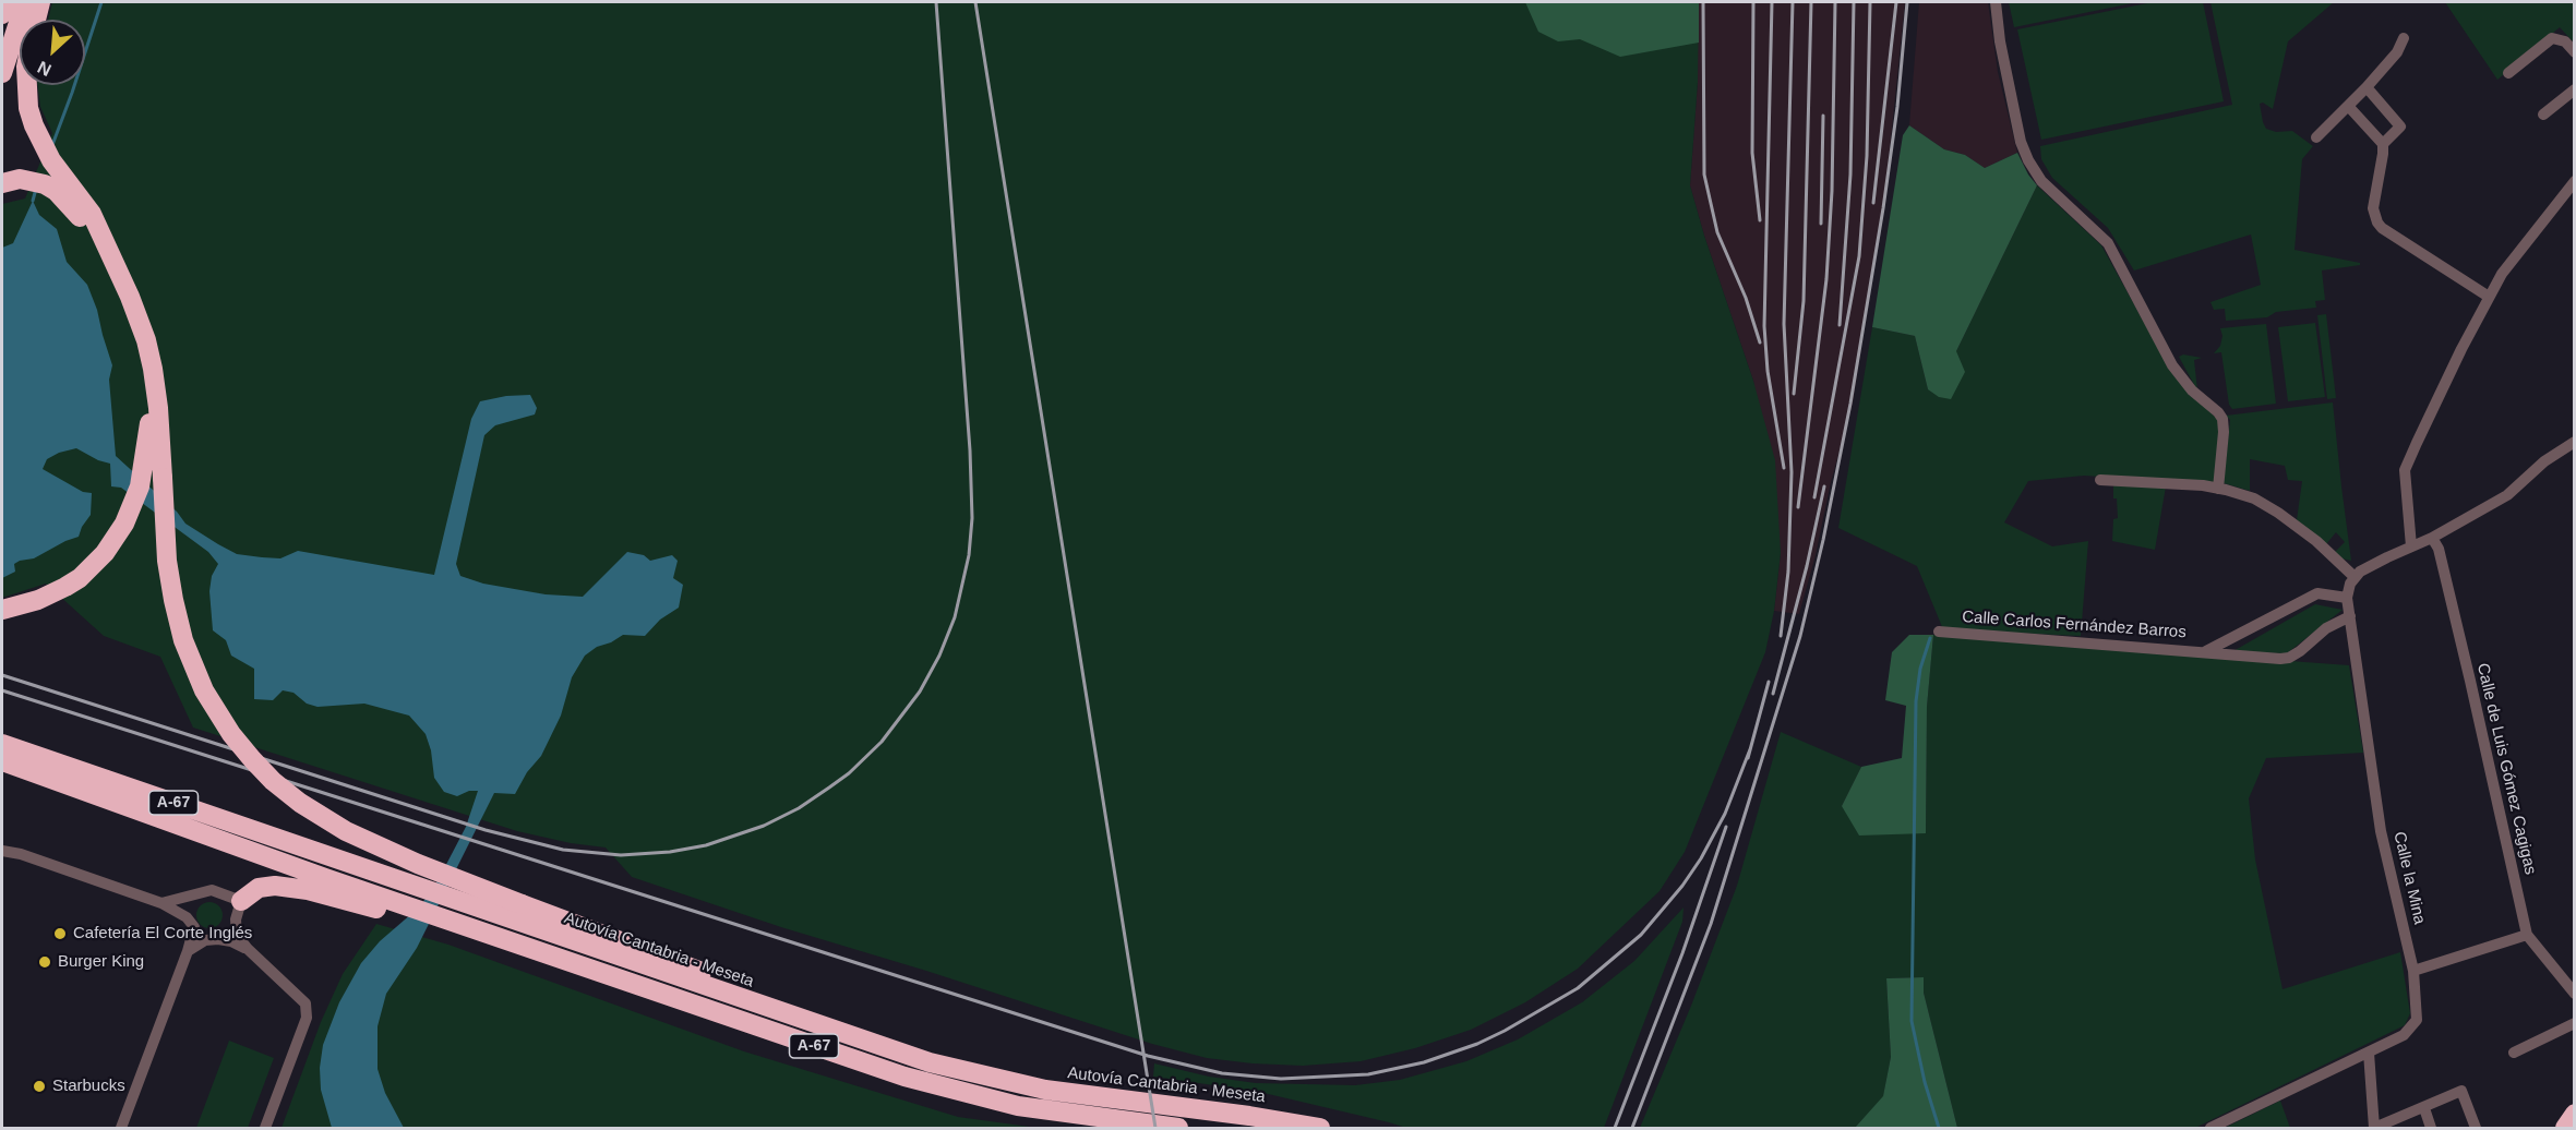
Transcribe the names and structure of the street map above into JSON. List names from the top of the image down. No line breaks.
{"streets":{"highway":["A-67","Autovía Cantabria - Meseta"],"street":["Calle Carlos Fernández Barros","Calle de Luis Gómez Cagigas","Calle la Mina"]},"crossings":[["Calle Carlos Fernández Barros","Calle la Mina"]],"places":["Cafetería El Corte Inglés","Burger King","Starbucks"],"north":"bottom left"}
